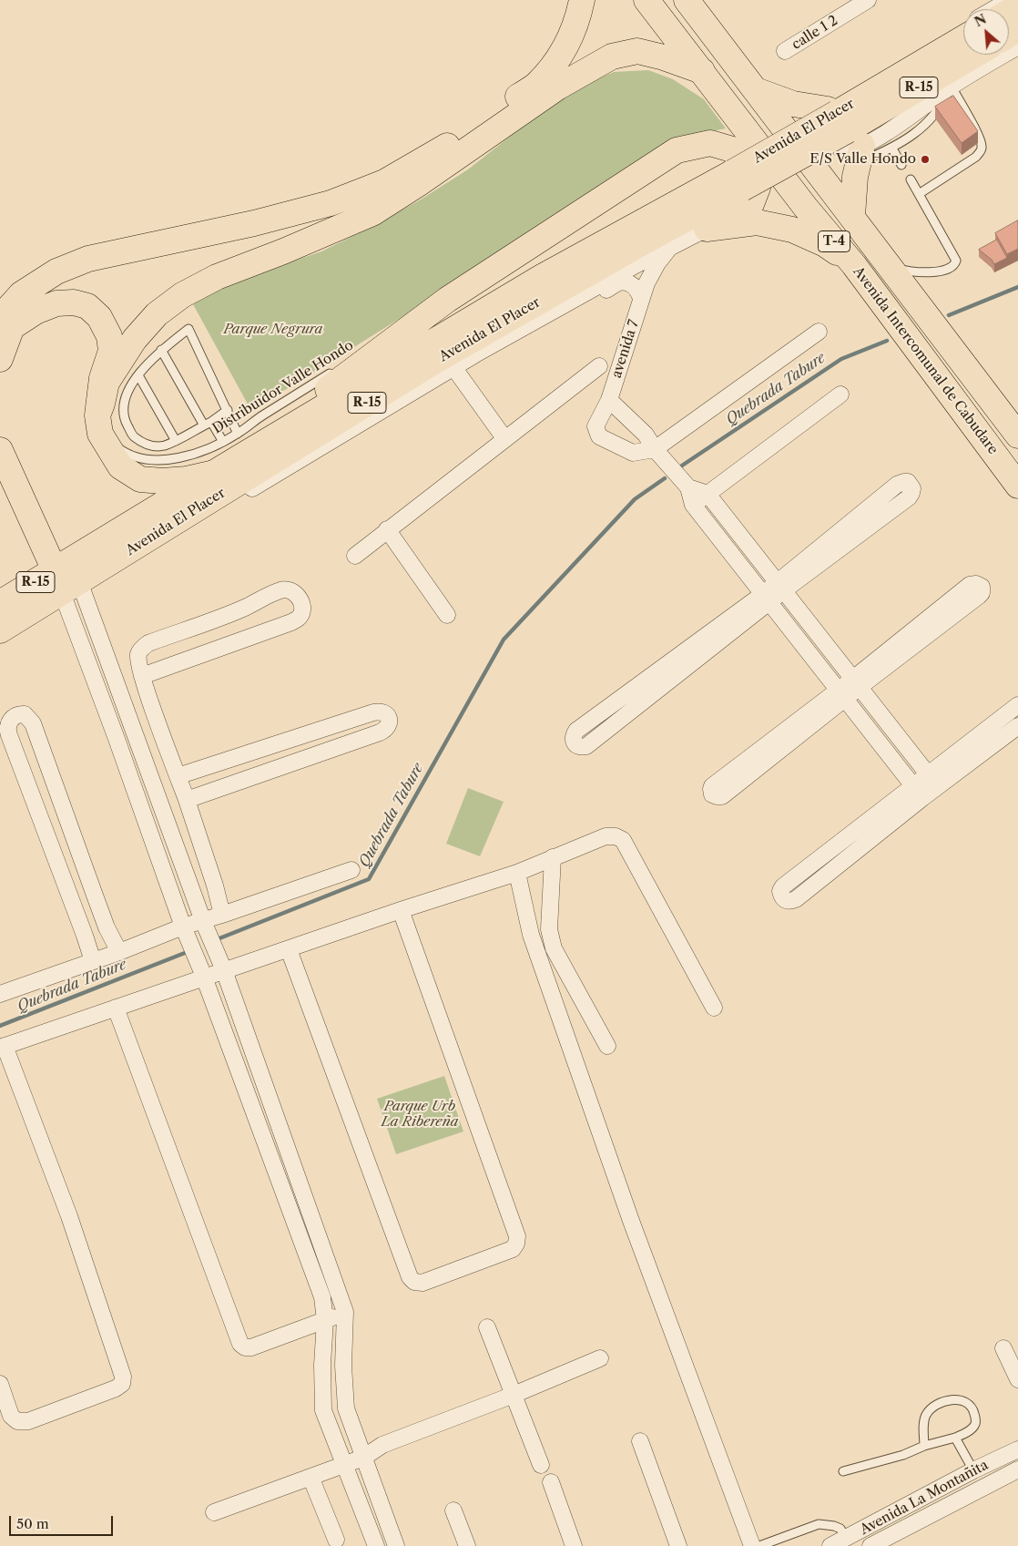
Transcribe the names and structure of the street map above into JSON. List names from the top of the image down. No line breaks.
{"streets":{"main road":["R-15","Avenida El Placer","T-4","Avenida Intercomunal de Cabudare"],"street":["calle 1 2","avenida 7","Avenida La Montañita"],"lane":["Distribuidor Valle Hondo"]},"crossings":[["Avenida El Placer","Distribuidor Valle Hondo"]],"water":["Quebrada Tabure"],"parks":["Parque Negrura","Parque Urb La Ribereña"],"places":["E/S Valle Hondo"],"scale_bar":"50 m","north":"top left"}
